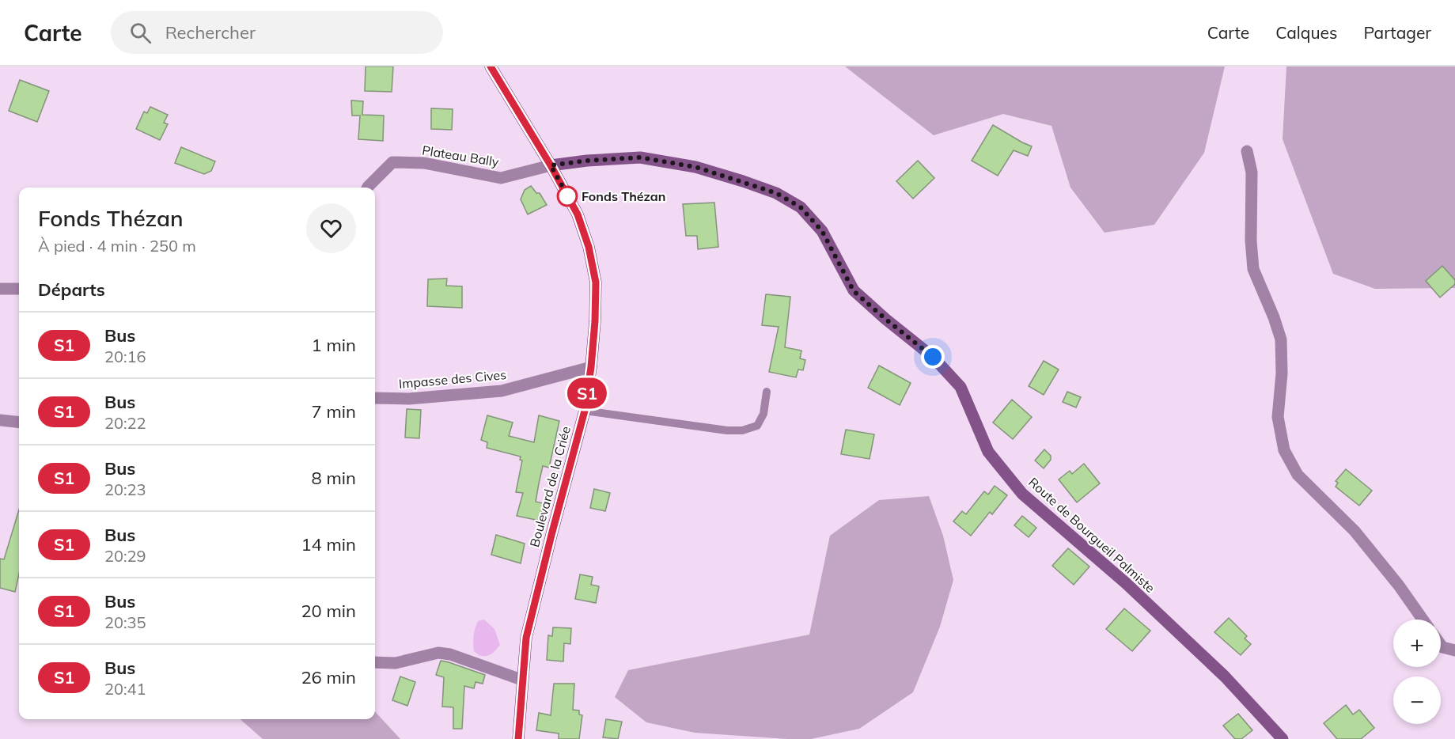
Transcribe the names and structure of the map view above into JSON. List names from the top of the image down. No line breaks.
{"streets":{"main road":["Boulevard de la Criée"],"street":["Plateau Bally","Impasse des Cives","Route de Bourgueil Palmiste"]},"crossings":[["Plateau Bally","Boulevard de la Criée"],["Plateau Bally","Route de Bourgueil Palmiste"],["Impasse des Cives","Boulevard de la Criée"],["Boulevard de la Criée","Route de Bourgueil Palmiste"]],"places":["Fonds Thézan"],"lines":["bus line S1"],"page":{"header":"Carte","search":"Rechercher","nav":["Carte","Calques","Partager"],"on_map":"S1","heading":[["Fonds Thézan","À pied · 4 min · 250 m"],"Départs"],"list":[{"mark":"S1","name":"Bus","note":"20:16","value":"1 min"},{"mark":"S1","name":"Bus","note":"20:22","value":"7 min"},{"mark":"S1","name":"Bus","note":"20:23","value":"8 min"},{"mark":"S1","name":"Bus","note":"20:29","value":"14 min"},{"mark":"S1","name":"Bus","note":"20:35","value":"20 min"},{"mark":"S1","name":"Bus","note":"20:41","value":"26 min"}],"map_buttons":["+","−"]}}
